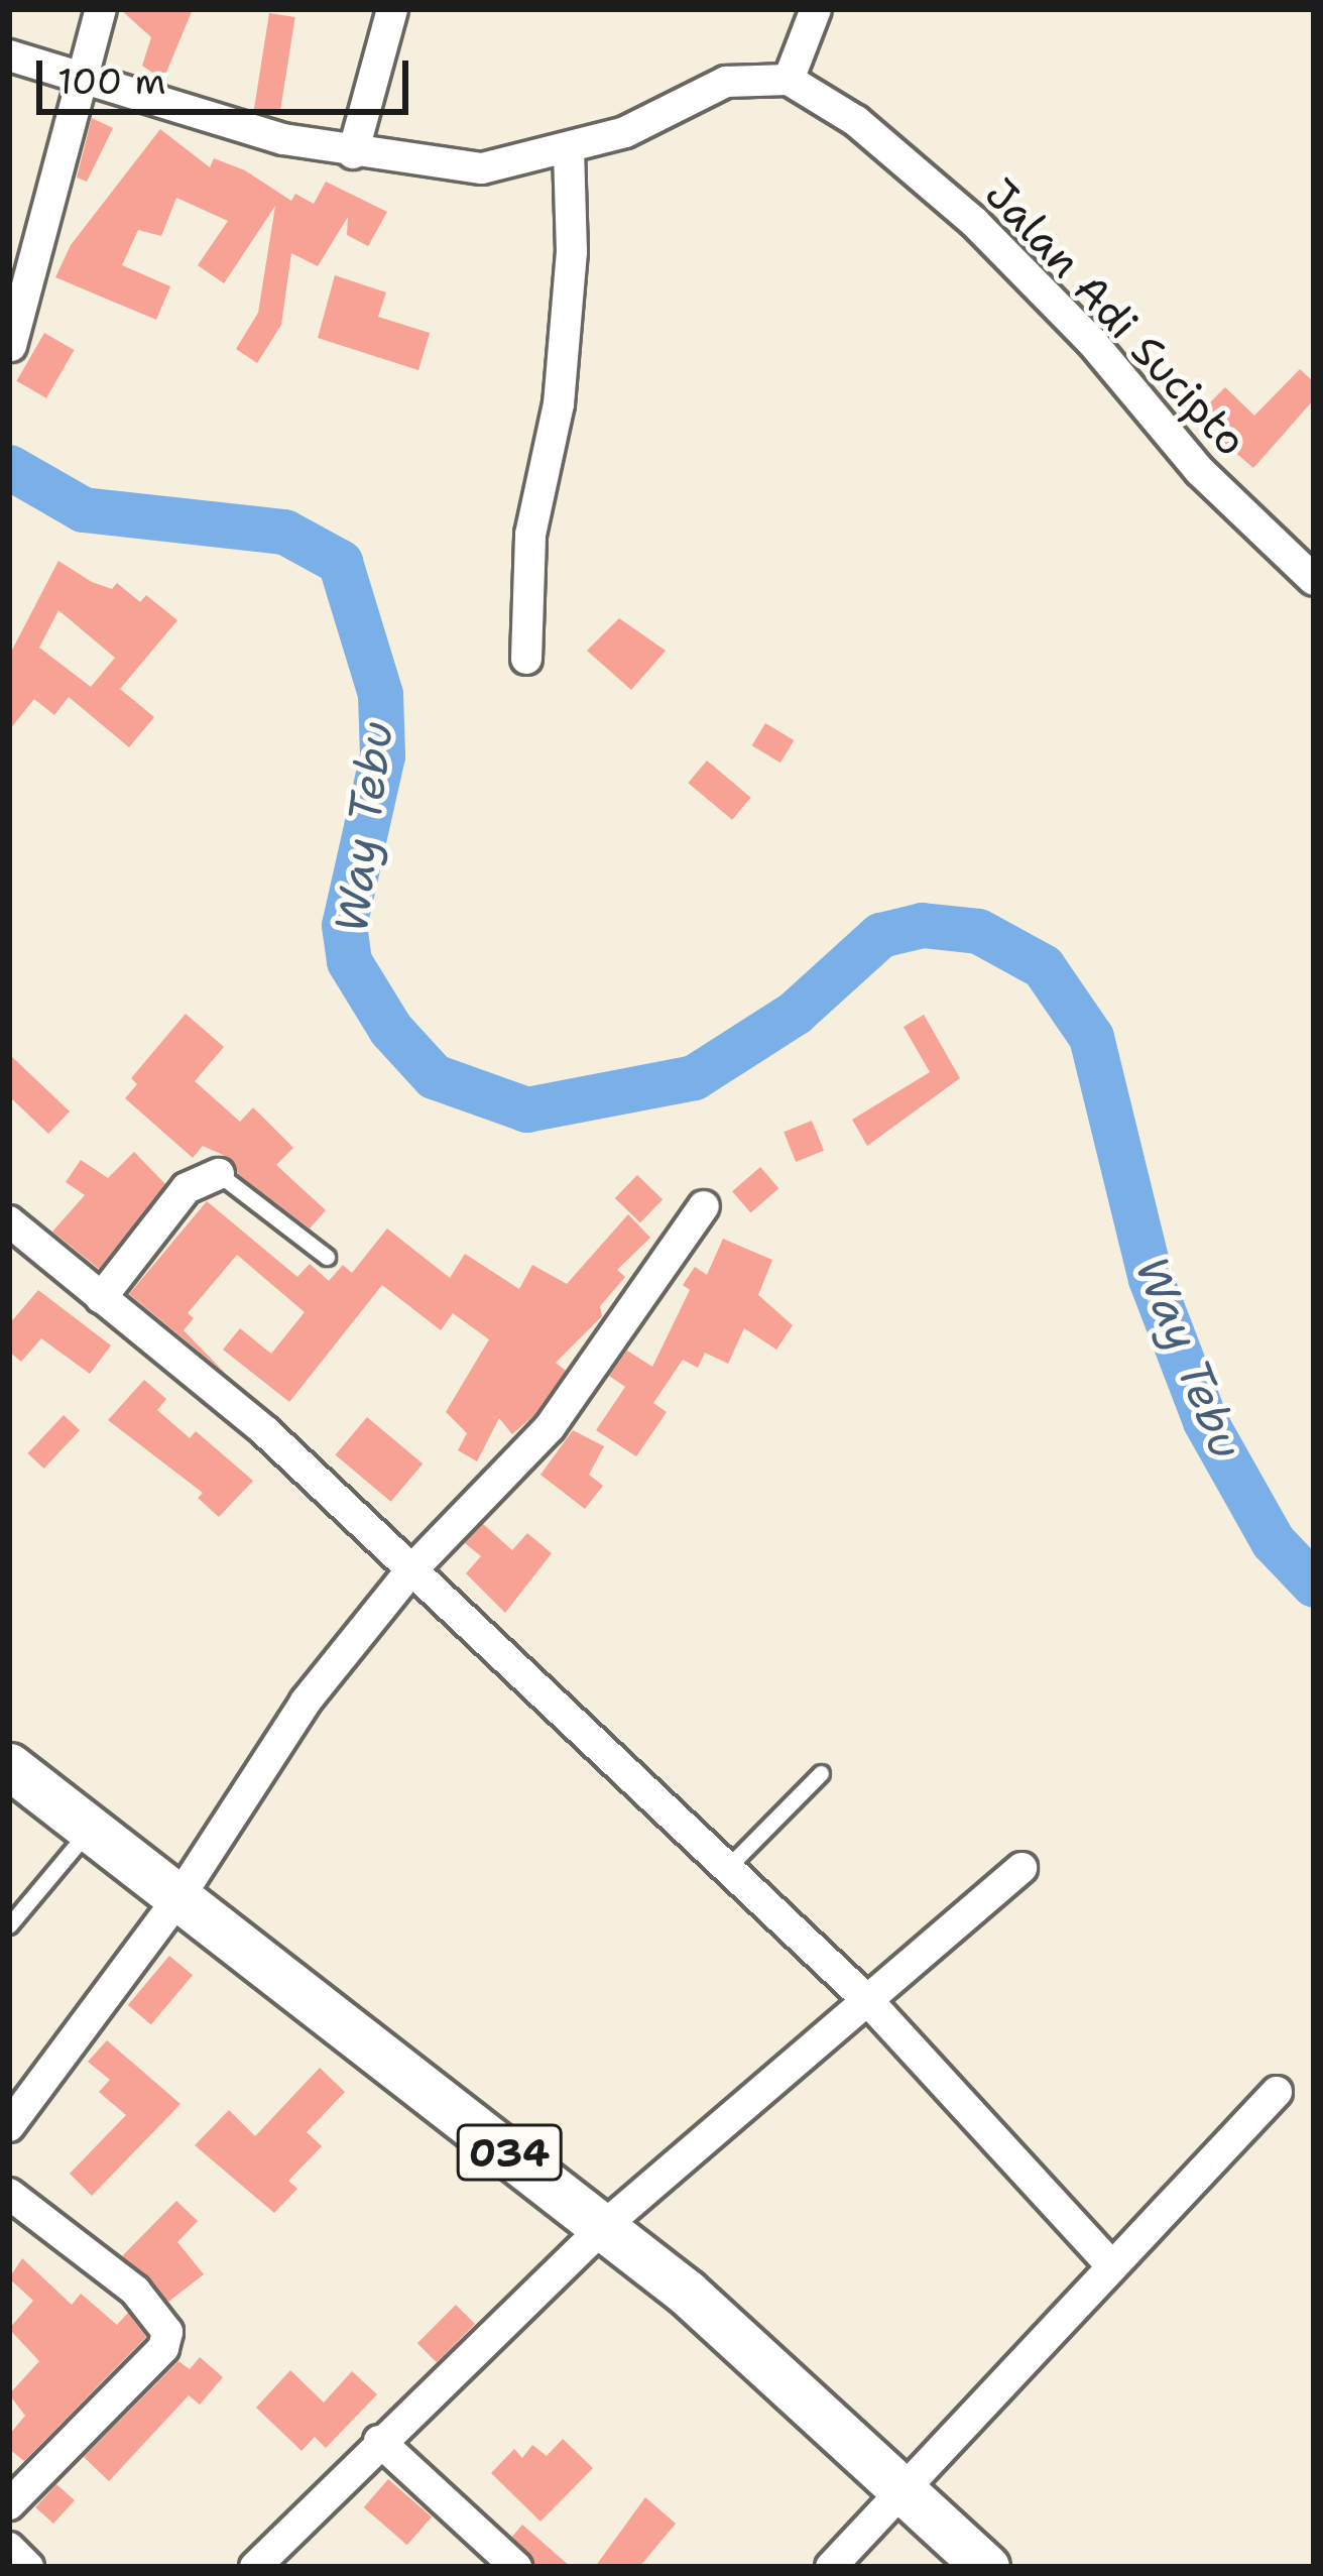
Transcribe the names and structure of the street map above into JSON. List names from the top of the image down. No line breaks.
{"streets":{"main road":["034"],"street":["Jalan Adi Sucipto"]},"water":["Way Tebu"],"scale_bar":"100 m"}
